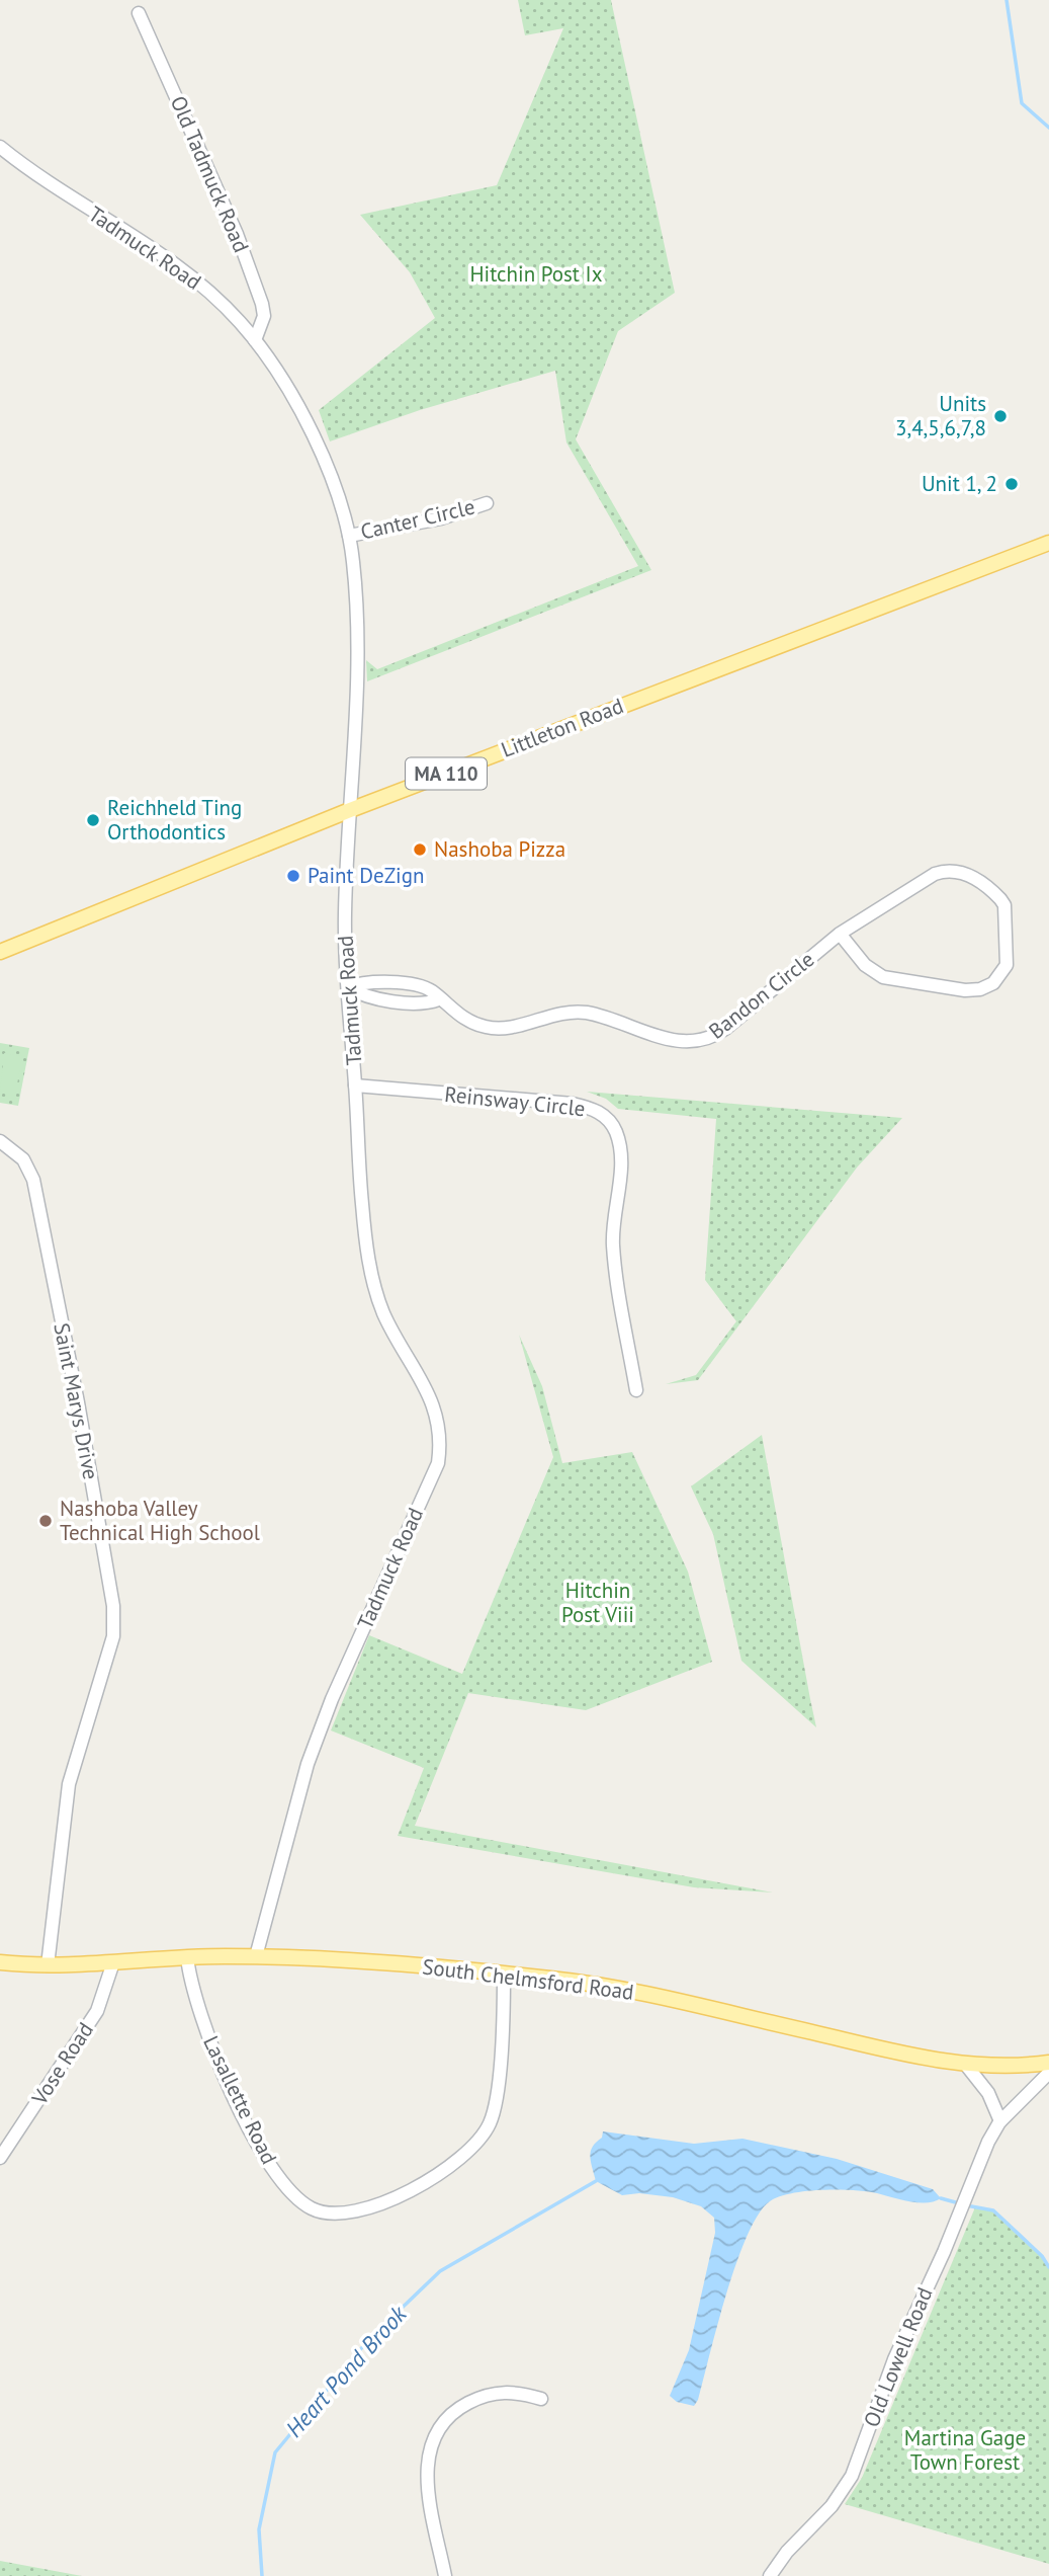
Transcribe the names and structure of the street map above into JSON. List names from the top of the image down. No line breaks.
{"streets":{"main road":["Littleton Road","MA 110","South Chelmsford Road"],"street":["Old Tadmuck Road","Tadmuck Road","Canter Circle","Bandon Circle","Reinsway Circle","Saint Marys Drive","Vose Road","Lasallette Road","Old Lowell Road"]},"crossings":[["Old Tadmuck Road","Tadmuck Road"],["Tadmuck Road","Canter Circle"],["Tadmuck Road","Littleton Road"],["Tadmuck Road","Bandon Circle"],["Tadmuck Road","Reinsway Circle"],["Tadmuck Road","South Chelmsford Road"],["Saint Marys Drive","South Chelmsford Road"],["South Chelmsford Road","Vose Road"],["South Chelmsford Road","Lasallette Road"]],"water":["Heart Pond Brook"],"parks":["Hitchin Post Ix","Hitchin Post Viii","Martina Gage Town Forest"],"places":["Units 3,4,5,6,7,8","Unit 1, 2","Reichheld Ting Orthodontics","Nashoba Pizza","Paint DeZign","Nashoba Valley Technical High School"]}
